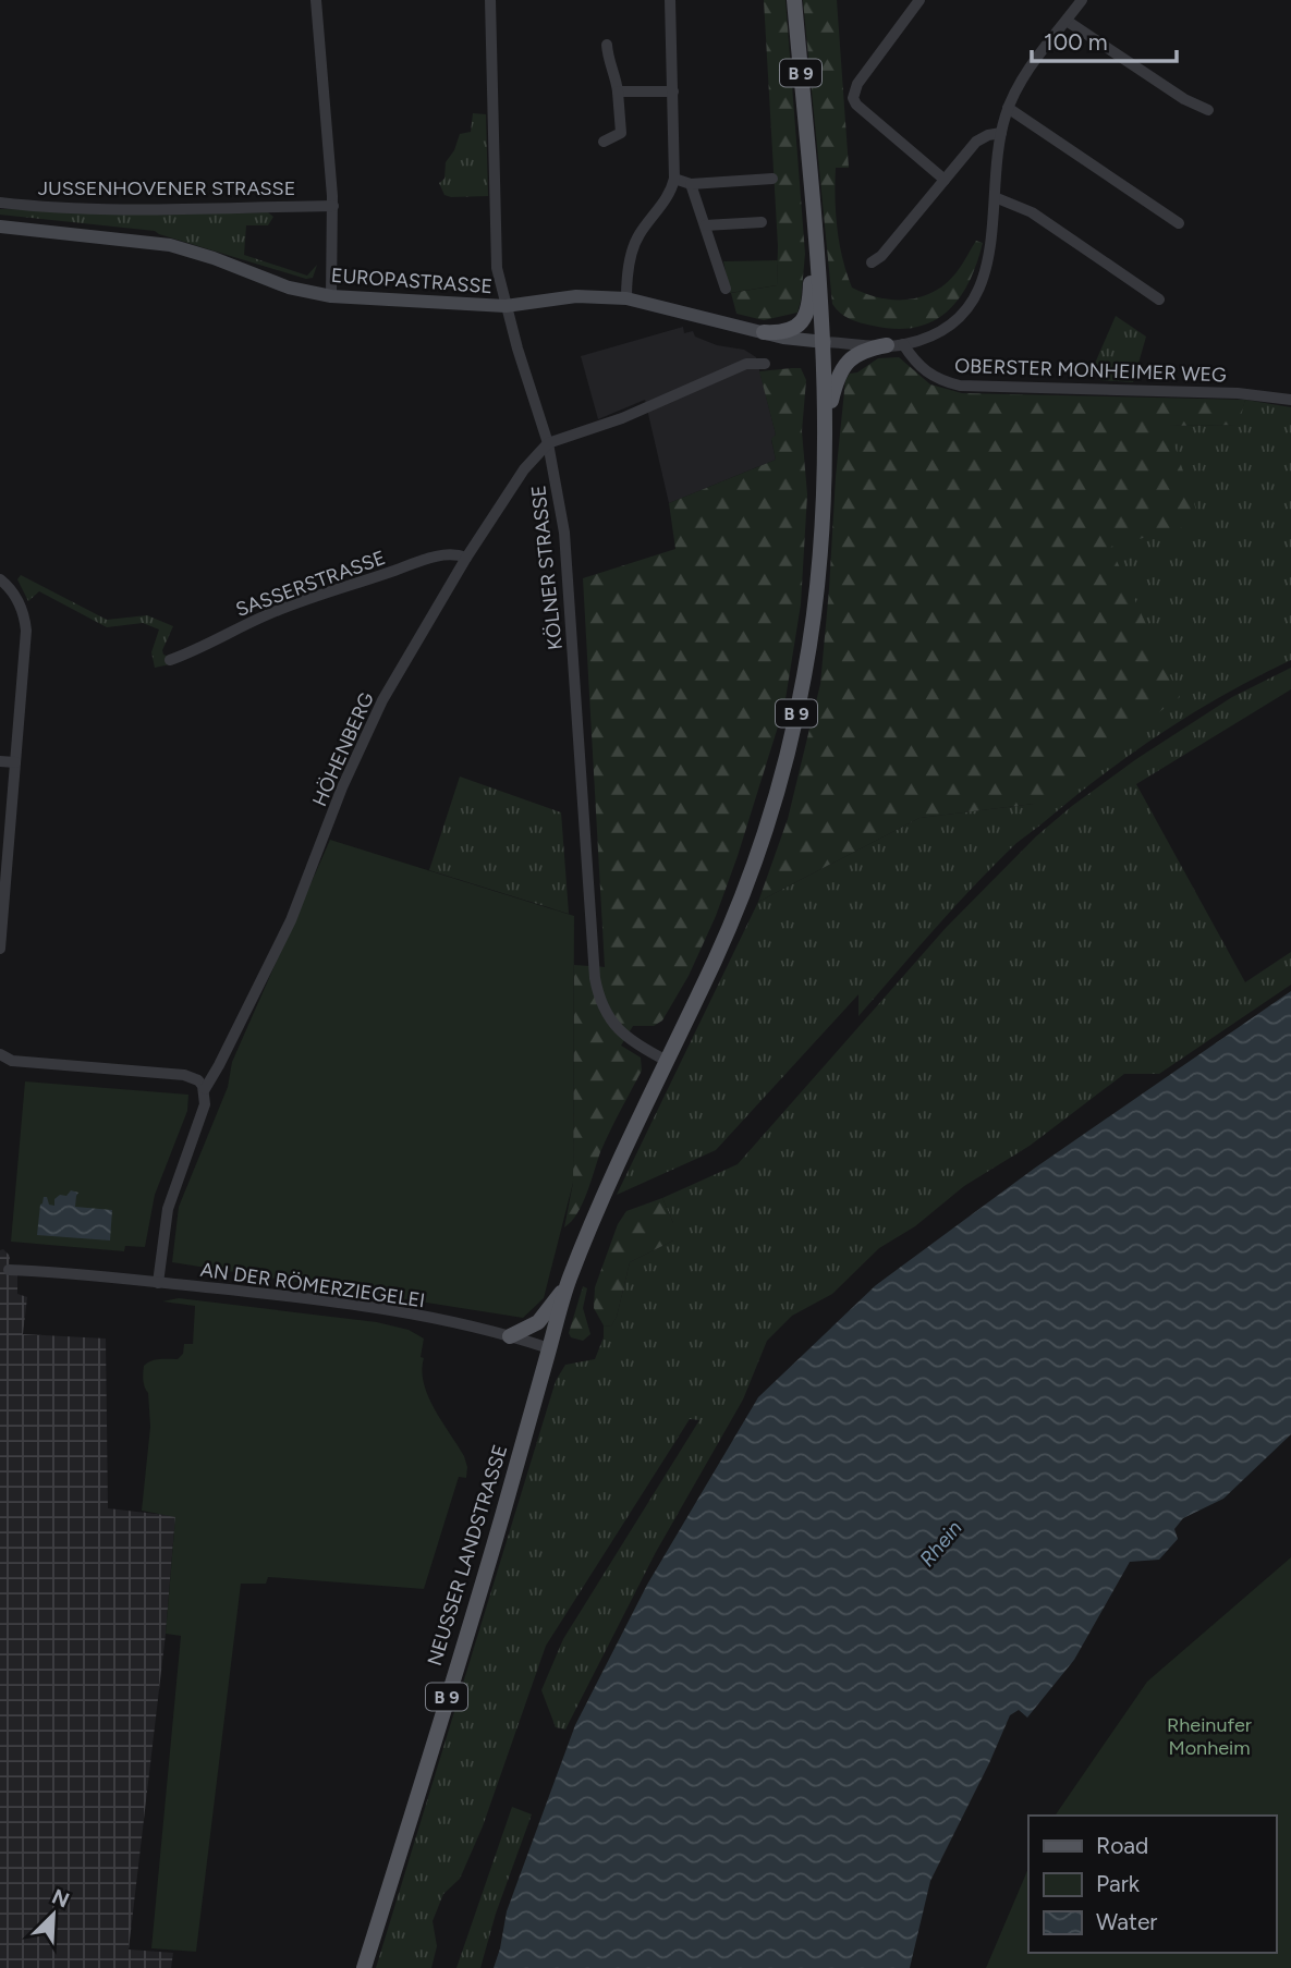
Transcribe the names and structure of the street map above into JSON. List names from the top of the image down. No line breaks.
{"streets":{"main road":["B 9","EUROPASTRASSE","NEUSSER LANDSTRASSE"],"street":["JUSSENHOVENER STRASSE","OBERSTER MONHEIMER WEG","KÖLNER STRASSE","SASSERSTRASSE","HÖHENBERG","AN DER RÖMERZIEGELEI"]},"crossings":[["B 9","EUROPASTRASSE"],["B 9","KÖLNER STRASSE"],["B 9","AN DER RÖMERZIEGELEI"],["B 9","NEUSSER LANDSTRASSE"],["EUROPASTRASSE","KÖLNER STRASSE"],["KÖLNER STRASSE","HÖHENBERG"],["SASSERSTRASSE","HÖHENBERG"],["AN DER RÖMERZIEGELEI","NEUSSER LANDSTRASSE"]],"water":["Rhein"],"parks":["Rheinufer Monheim"],"legend":["Road","Park","Water"],"scale_bar":"100 m","north":"top right"}
